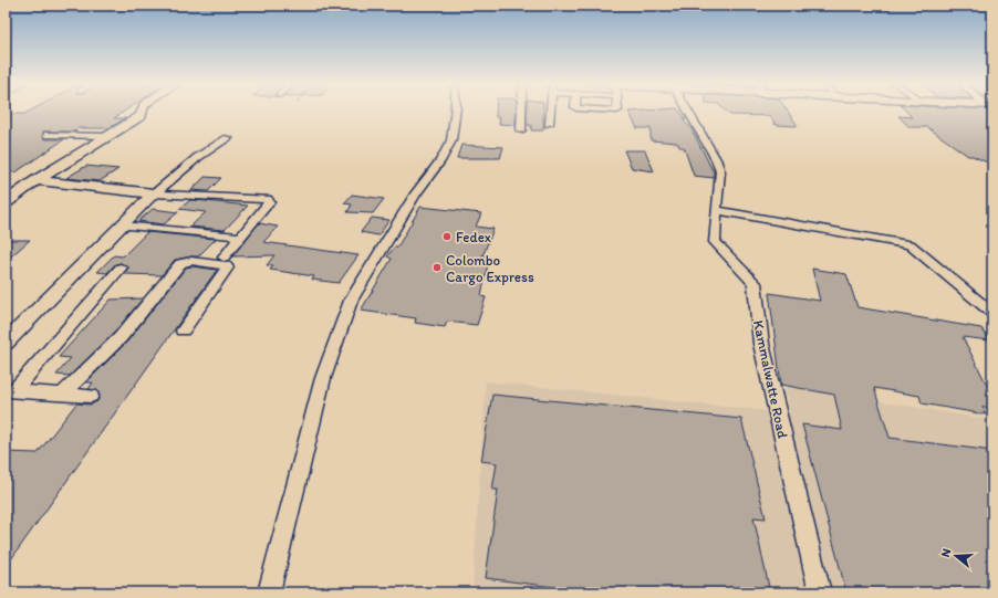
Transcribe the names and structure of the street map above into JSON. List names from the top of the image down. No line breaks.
{"streets":{"street":["Kammalwatte Road"]},"places":["Fedex","Colombo Cargo Express"],"north":"left"}
